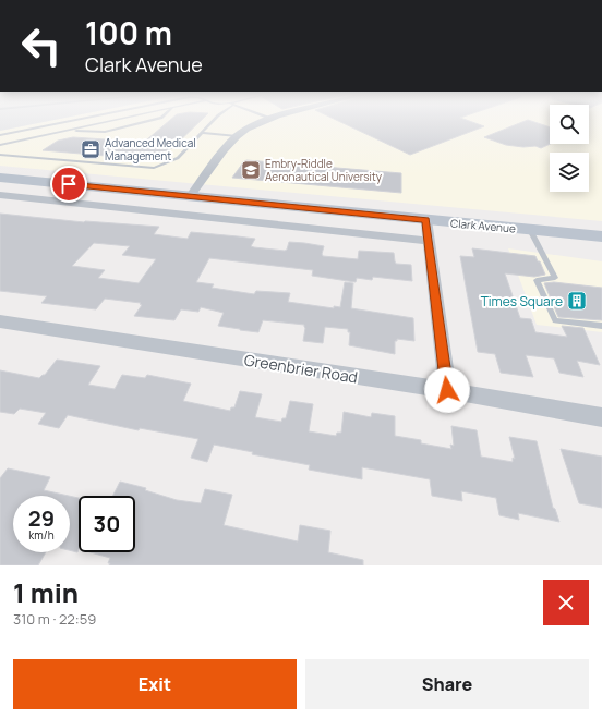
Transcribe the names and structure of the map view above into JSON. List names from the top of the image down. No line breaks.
{"streets":{"main road":["Clark Avenue"],"street":["Greenbrier Road"]},"places":{"office":["Advanced Medical Management"],"school or university":["Embry-Riddle Aeronautical University"],"building":["Times Square"]},"page":{"turn":["100 m","Clark Avenue"],"speed":"29 km/h","limit":"30","heading":["1 min","310 m · 22:59"],"buttons":["Exit","Share"]}}
